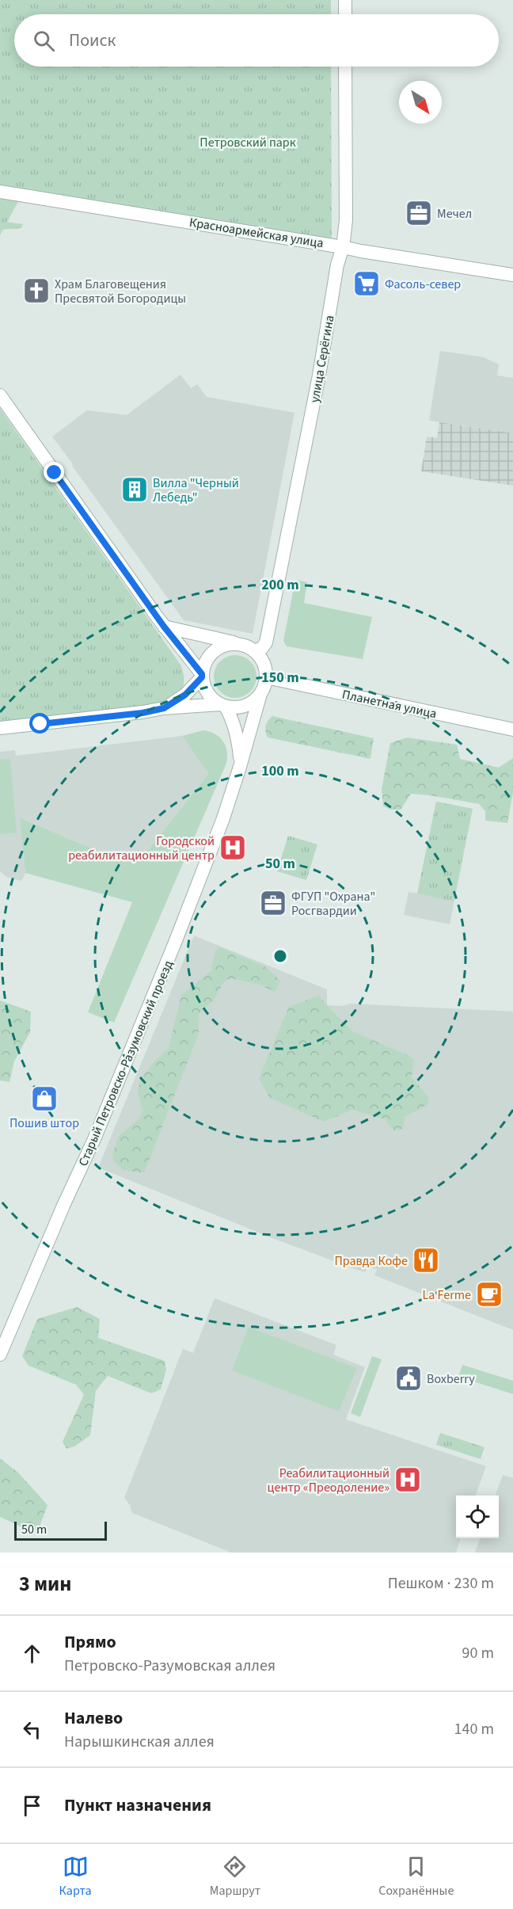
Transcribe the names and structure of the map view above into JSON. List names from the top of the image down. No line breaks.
{"streets":{"street":["Красноармейская улица","улица Серёгина","Планетная улица","Старый Петровско-Разумовский проезд"]},"crossings":[["Красноармейская улица","улица Серёгина"],["улица Серёгина","Планетная улица"],["улица Серёгина","Старый Петровско-Разумовский проезд"],["Планетная улица","Старый Петровско-Разумовский проезд"]],"parks":["Петровский парк"],"places":{"office":["Мечел","ФГУП \"Охрана\" Росгвардии"],"supermarket":["Фасоль-север"],"church":["Храм Благовещения Пресвятой Богородицы"],"building":["Вилла \"Черный Лебедь\""],"hospital":["Городской реабилитационный центр","Реабилитационный центр «Преодоление»"],"shop":["Пошив штор"],"restaurant":["Правда Кофе"],"cafe":["La Ferme"],"public building":["Boxberry"]},"scale_bar":"50 m","north":"bottom right","page":{"search":"Поиск","scale":"50 m","heading":["3 мин","Пешком · 230 m"],"list":[["Прямо","Петровско-Разумовская аллея","90 m"],["Налево","Нарышкинская аллея","140 m"],"Пункт назначения"],"nav":["Карта","Маршрут","Сохранённые"]},"rings":["200 m","150 m","100 m","50 m"]}
